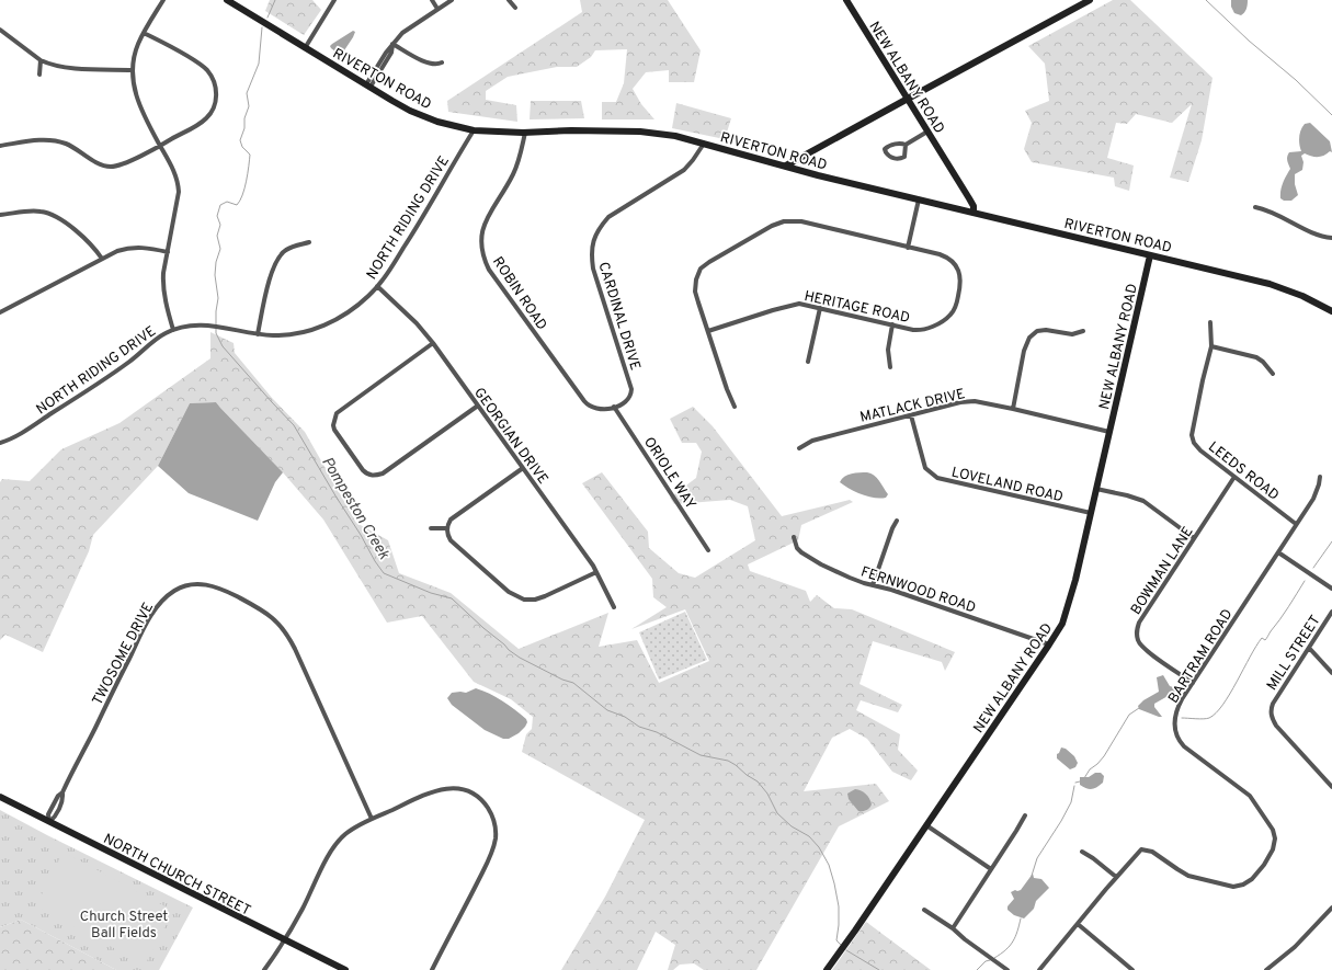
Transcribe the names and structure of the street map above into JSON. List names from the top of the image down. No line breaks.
{"streets":{"main road":["NEW ALBANY ROAD","RIVERTON ROAD","NORTH CHURCH STREET"],"street":["NORTH RIDING DRIVE","ROBIN ROAD","HERITAGE ROAD","CARDINAL DRIVE","MATLACK DRIVE","GEORGIAN DRIVE","LEEDS ROAD","ORIOLE WAY","LOVELAND ROAD","BOWMAN LANE","FERNWOOD ROAD","MILL STREET","TWOSOME DRIVE","BARTRAM ROAD"]},"crossings":[["NEW ALBANY ROAD","RIVERTON ROAD"],["NEW ALBANY ROAD","MATLACK DRIVE"],["NEW ALBANY ROAD","LOVELAND ROAD"],["NEW ALBANY ROAD","FERNWOOD ROAD"],["RIVERTON ROAD","NORTH RIDING DRIVE"],["RIVERTON ROAD","ROBIN ROAD"],["RIVERTON ROAD","CARDINAL DRIVE"],["NORTH RIDING DRIVE","GEORGIAN DRIVE"],["ROBIN ROAD","CARDINAL DRIVE"],["ROBIN ROAD","ORIOLE WAY"],["CARDINAL DRIVE","ORIOLE WAY"],["MATLACK DRIVE","LOVELAND ROAD"],["LEEDS ROAD","BOWMAN LANE"],["LEEDS ROAD","BARTRAM ROAD"],["BOWMAN LANE","BARTRAM ROAD"],["TWOSOME DRIVE","NORTH CHURCH STREET"]],"water":["Pompeston Creek"],"parks":["Church Street Ball Fields"]}
